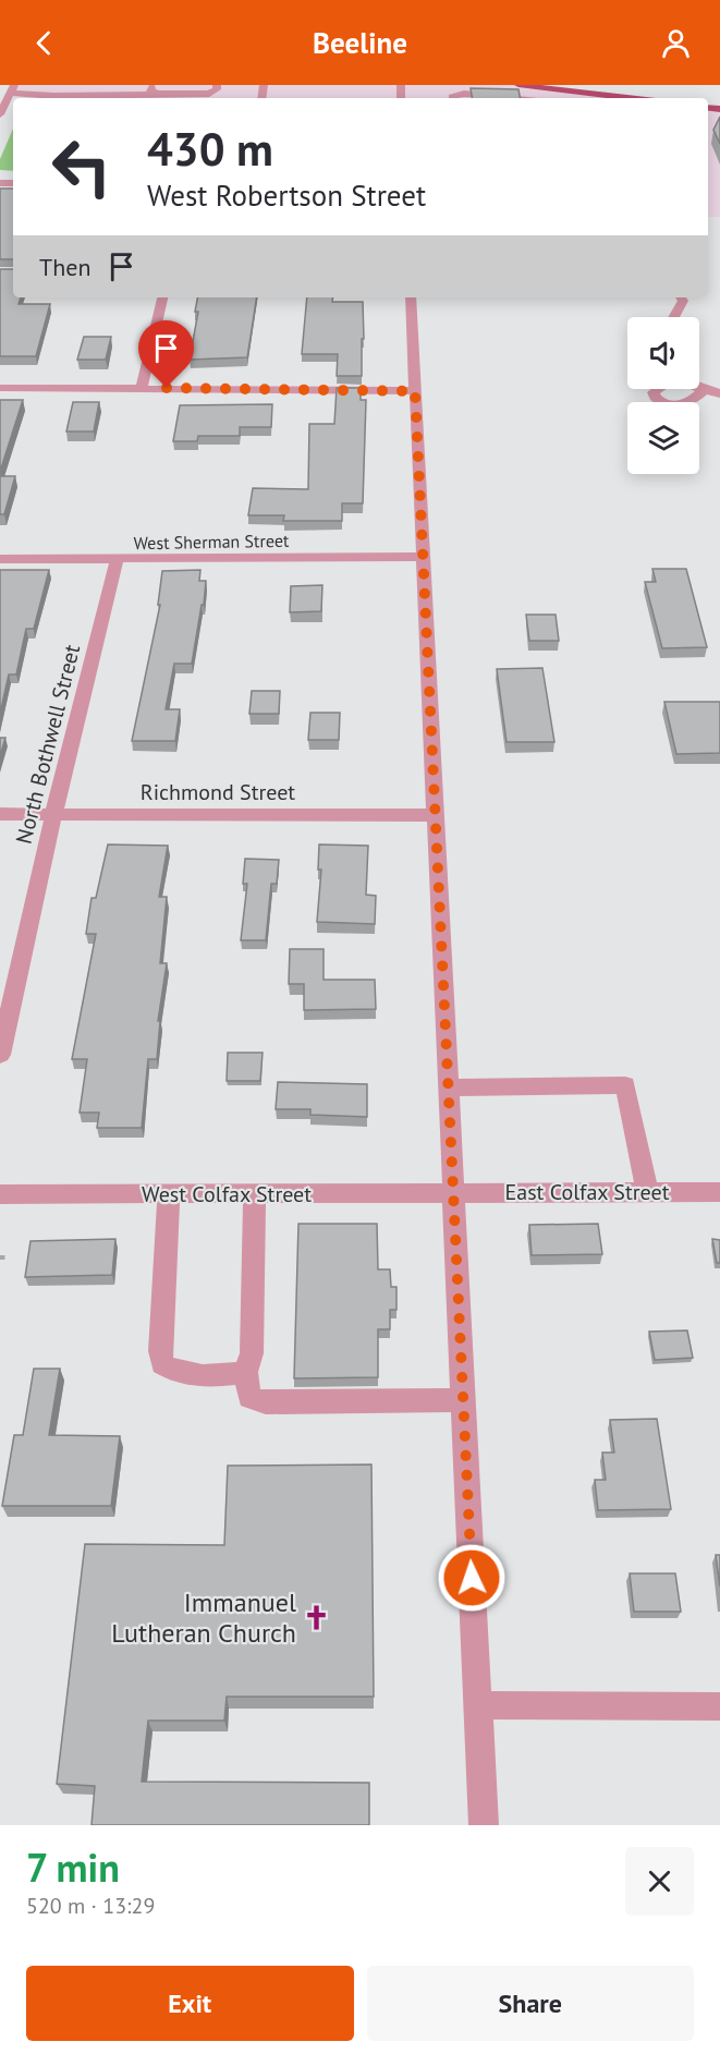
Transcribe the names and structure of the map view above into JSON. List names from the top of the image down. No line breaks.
{"streets":{"street":["West Sherman Street","North Bothwell Street","Richmond Street","East Colfax Street","West Colfax Street"]},"crossings":[["West Sherman Street","North Bothwell Street"],["North Bothwell Street","Richmond Street"],["East Colfax Street","West Colfax Street"]],"places":{"church":["Immanuel Lutheran Church"]},"page":{"header":"Beeline","turn":["430 m","West Robertson Street"],"then":"Then","heading":["7 min","520 m · 13:29"],"buttons":["Exit","Share"]}}
